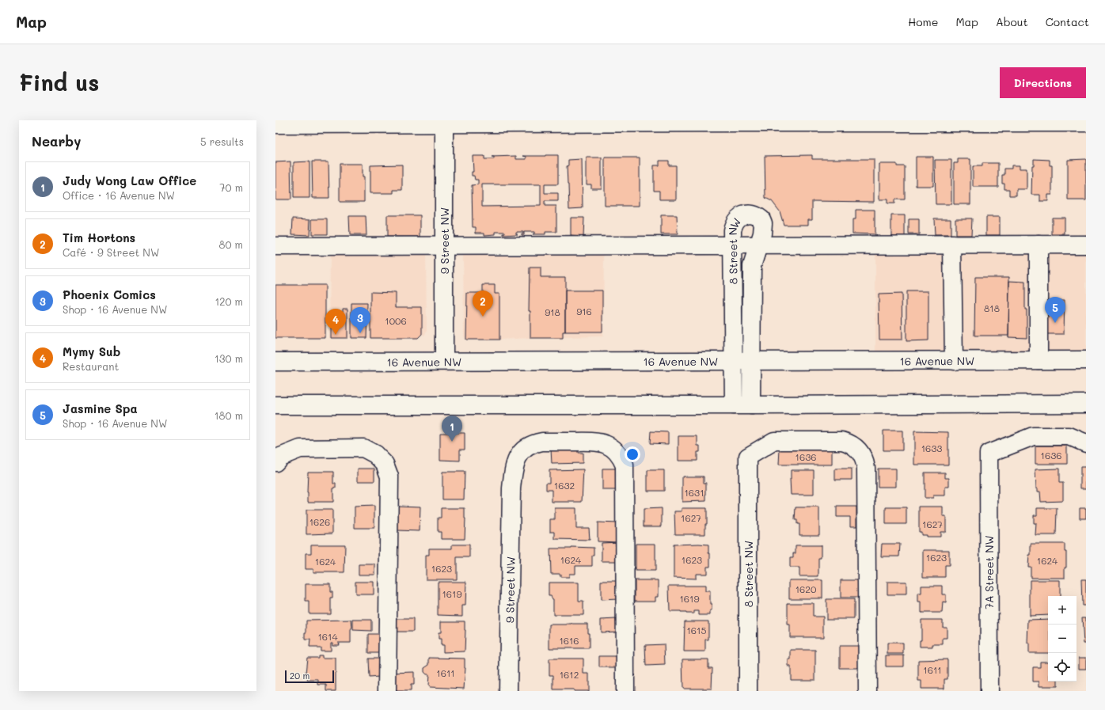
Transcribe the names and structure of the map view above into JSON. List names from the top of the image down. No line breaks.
{"streets":{"main road":["9 Street NW","8 Street NW","16 Avenue NW","7A Street NW"]},"crossings":[["9 Street NW","16 Avenue NW"],["8 Street NW","16 Avenue NW"]],"house_numbers":["818","916","918","1006","1633","1636","1636","1632","1631","1627","1626","1627","1623","1624","1623","1624","1624","1623","1620","1619","1619","1615","1614","1616","1611","1611","1612"],"scale_bar":"20 m","page":{"header":"Map","nav":["Home","Map","About","Contact"],"buttons":"Directions","title":"Find us","heading":["Nearby","5 results"],"list":[{"mark":"1","name":"Judy Wong Law Office","note":"Office · 16 Avenue NW","value":"70 m"},{"mark":"2","name":"Tim Hortons","note":"Café · 9 Street NW","value":"80 m"},{"mark":"3","name":"Phoenix Comics","note":"Shop · 16 Avenue NW","value":"120 m"},{"mark":"4","name":"Mymy Sub","note":"Restaurant","value":"130 m"},{"mark":"5","name":"Jasmine Spa","note":"Shop · 16 Avenue NW","value":"180 m"}],"pins":["2","5","3","4","1"],"map_buttons":["+","−"],"scale":"20 m"}}
